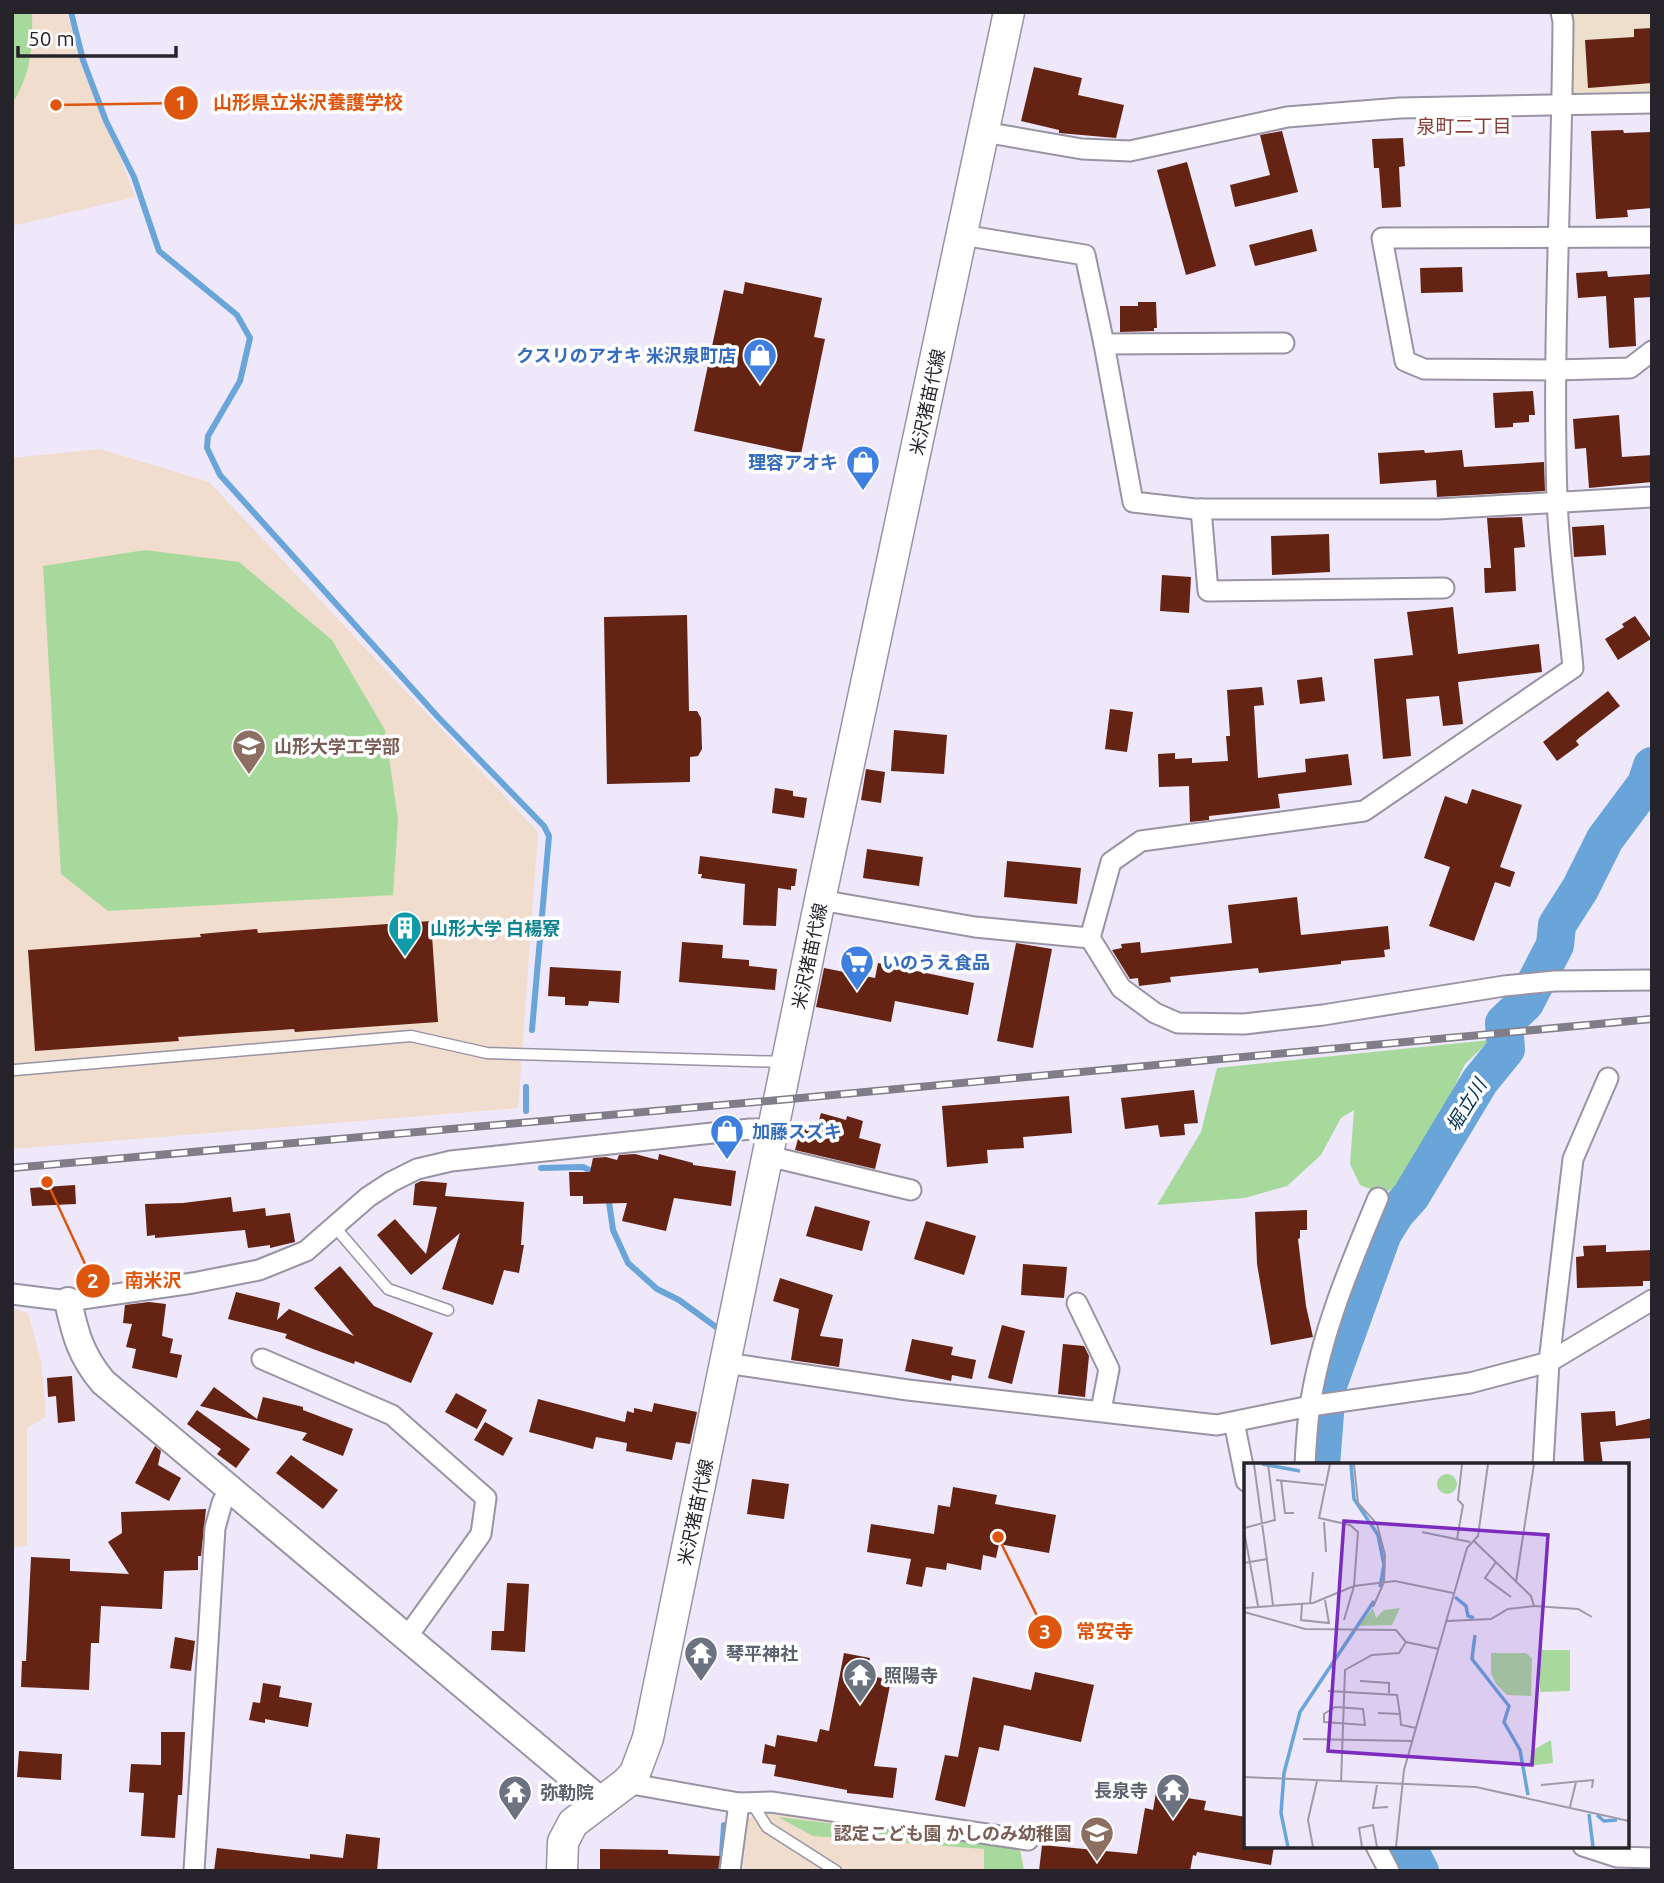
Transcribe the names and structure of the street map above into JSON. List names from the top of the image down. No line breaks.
{"streets":{"main road":["米沢猪苗代線"]},"districts":["泉町二丁目"],"water":["堀立川"],"places":{"other":["山形県立米沢養護学校","南米沢","常安寺"],"shop":["クスリのアオキ 米沢泉町店","理容アオキ","加藤スズキ"],"school or university":["山形大学工学部","認定こども園 かしのみ幼稚園"],"building":["山形大学 白楊寮"],"supermarket":["いのうえ食品"],"temple":["琴平神社","照陽寺","長泉寺","弥勒院"]},"scale_bar":"50 m"}
